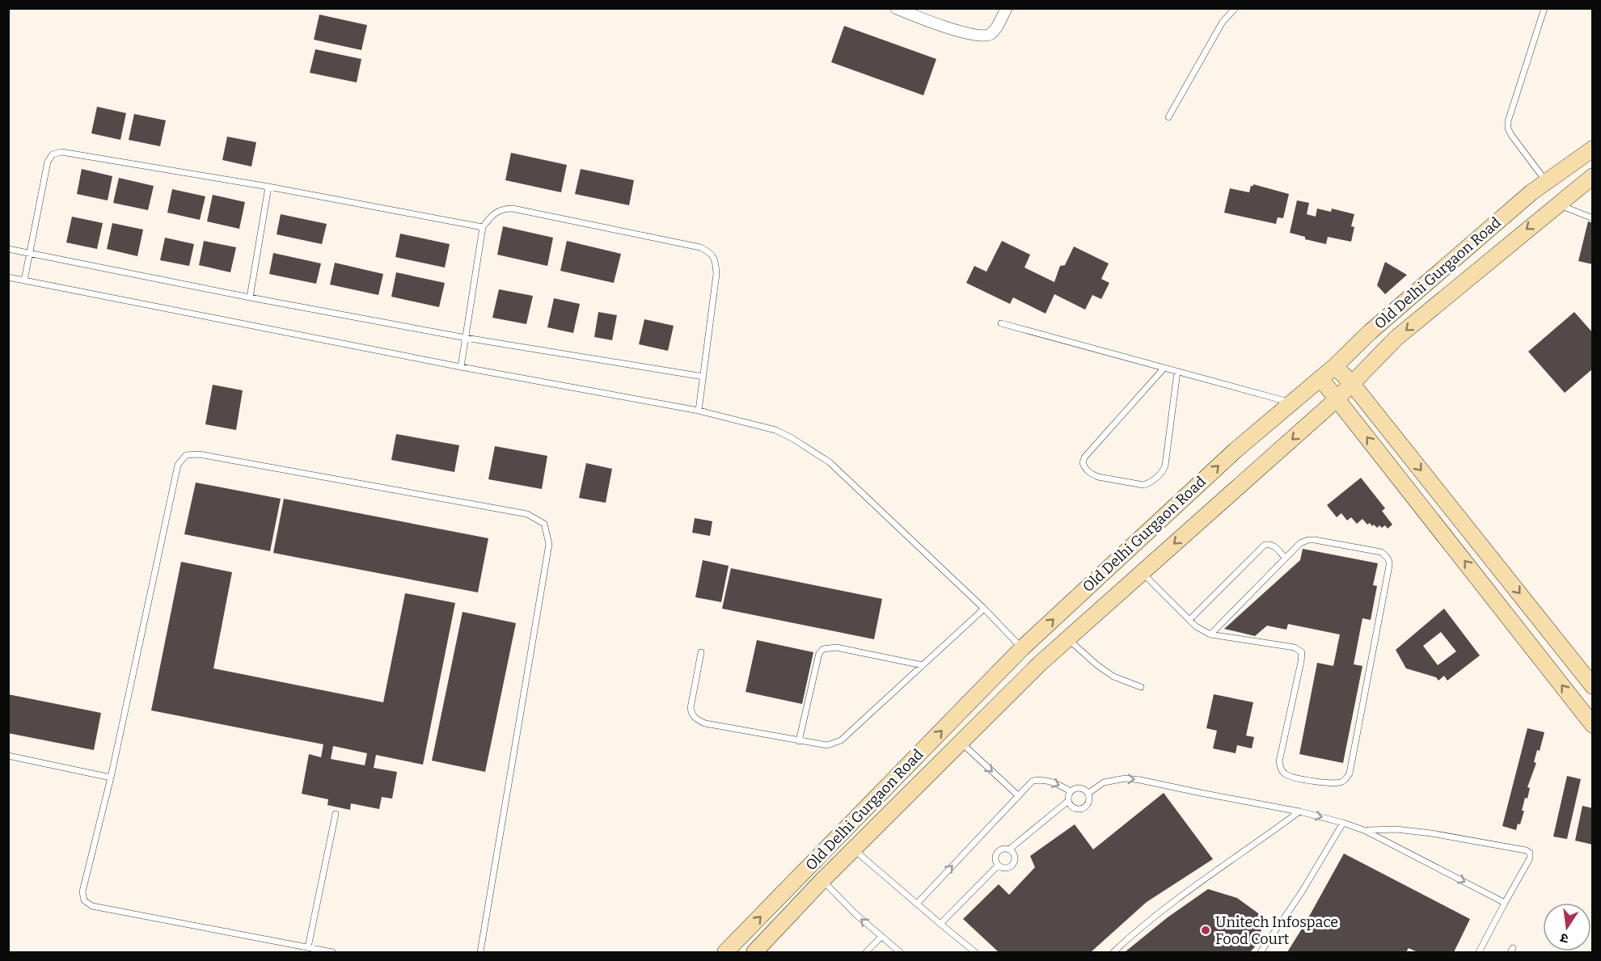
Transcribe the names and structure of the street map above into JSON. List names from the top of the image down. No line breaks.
{"streets":{"main road":["Old Delhi Gurgaon Road"]},"places":["Unitech Infospace Food Court"],"north":"bottom"}
